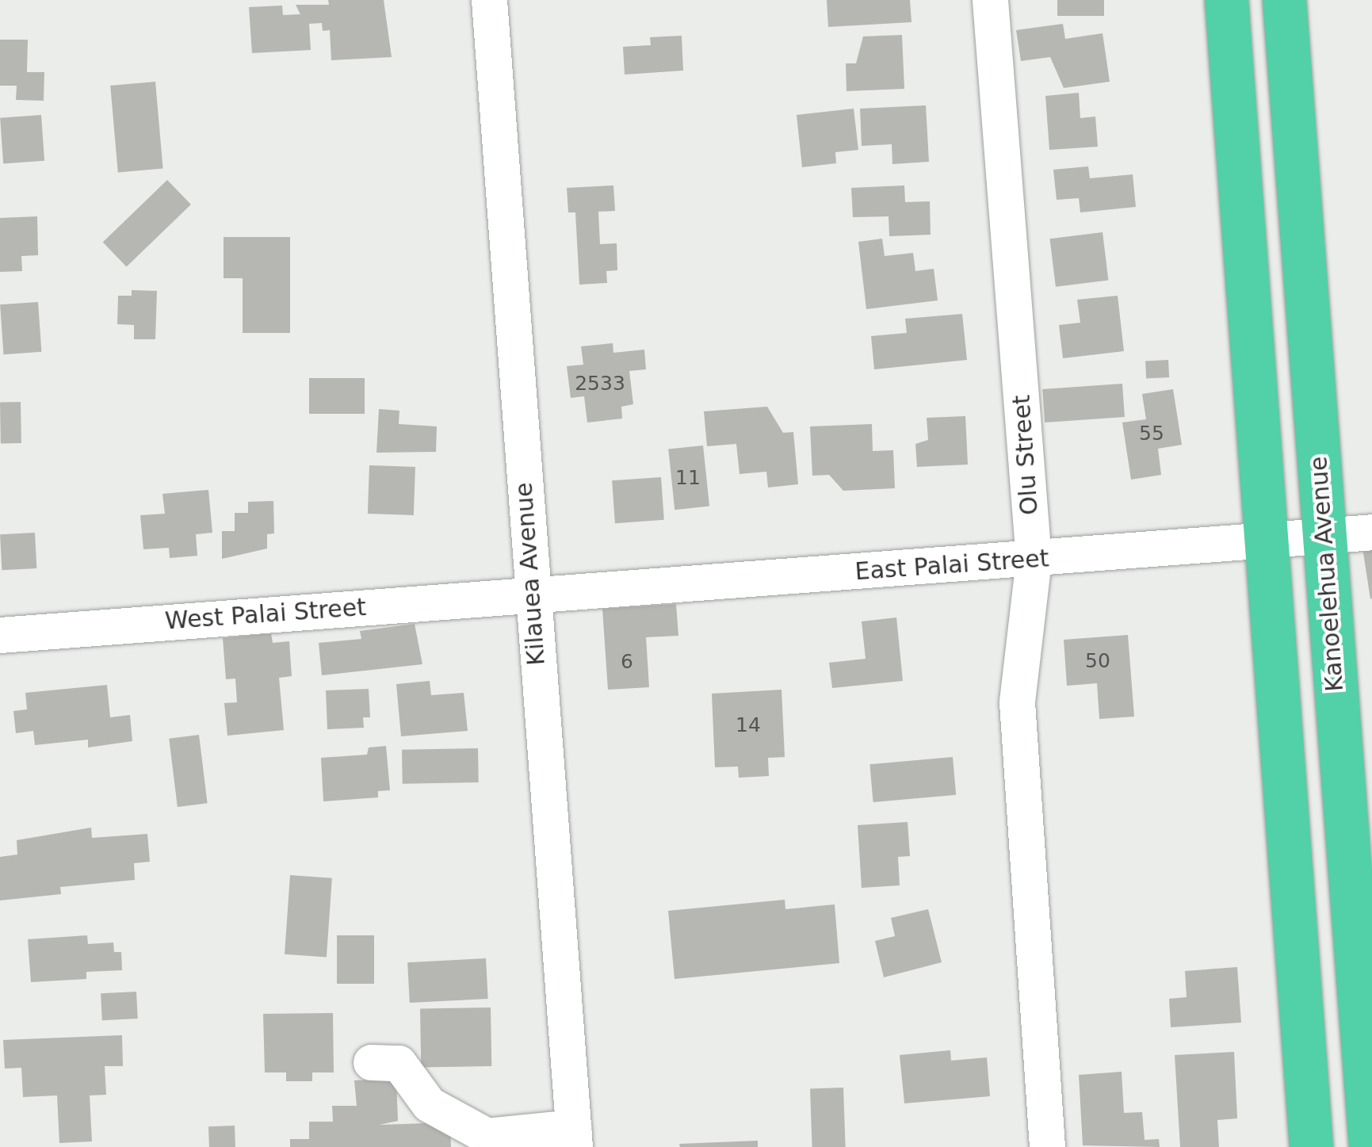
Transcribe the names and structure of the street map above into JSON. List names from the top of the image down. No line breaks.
{"streets":{"highway":["Kanoelehua Avenue"],"street":["Olu Street","East Palai Street","Kilauea Avenue","West Palai Street"]},"crossings":[["Olu Street","East Palai Street"],["East Palai Street","Kilauea Avenue"],["East Palai Street","Kanoelehua Avenue"],["East Palai Street","West Palai Street"],["Kilauea Avenue","West Palai Street"]],"house_numbers":["2533","55","11","50","6","14"]}
